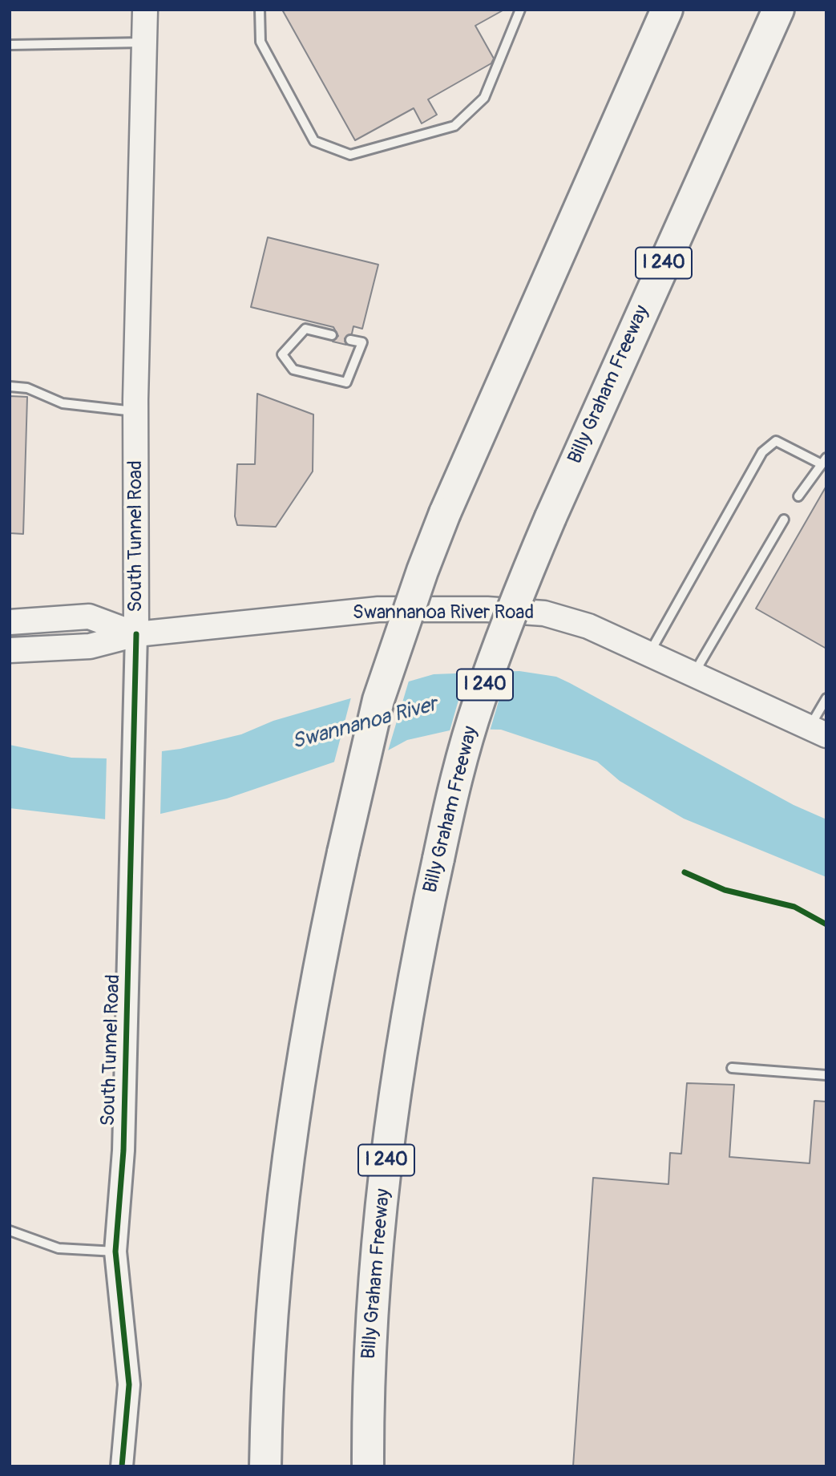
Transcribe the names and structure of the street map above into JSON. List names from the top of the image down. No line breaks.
{"streets":{"highway":["I 240","Billy Graham Freeway"],"main road":["South Tunnel Road","Swannanoa River Road"]},"crossings":[["South Tunnel Road","Swannanoa River Road"]],"water":["Swannanoa River"]}
